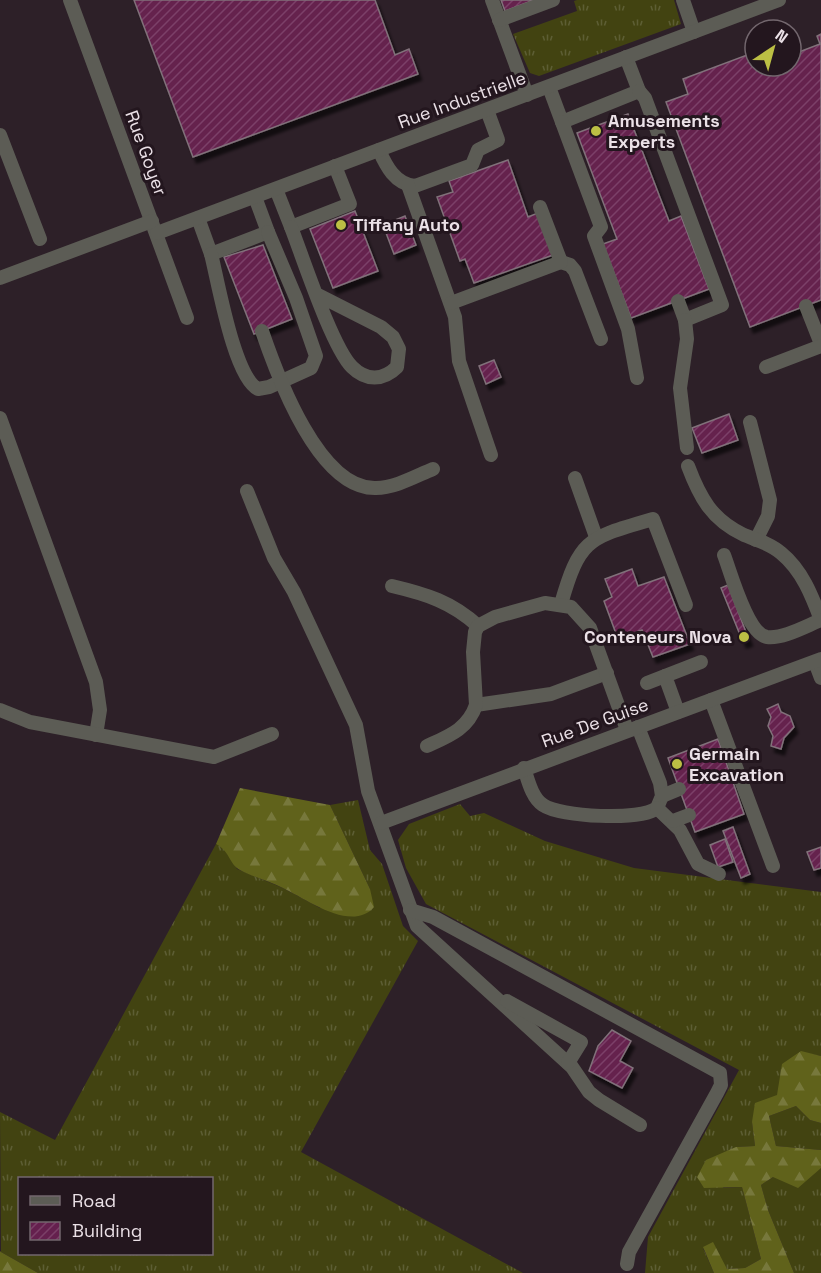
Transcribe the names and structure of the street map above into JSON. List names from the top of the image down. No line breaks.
{"streets":{"street":["Rue Industrielle","Rue Goyer","Rue De Guise"]},"crossings":[["Rue Industrielle","Rue Goyer"]],"places":["Amusements Experts","Tiffany Auto","Conteneurs Nova","Germain Excavation"],"legend":["Road","Building"],"north":"top right"}
